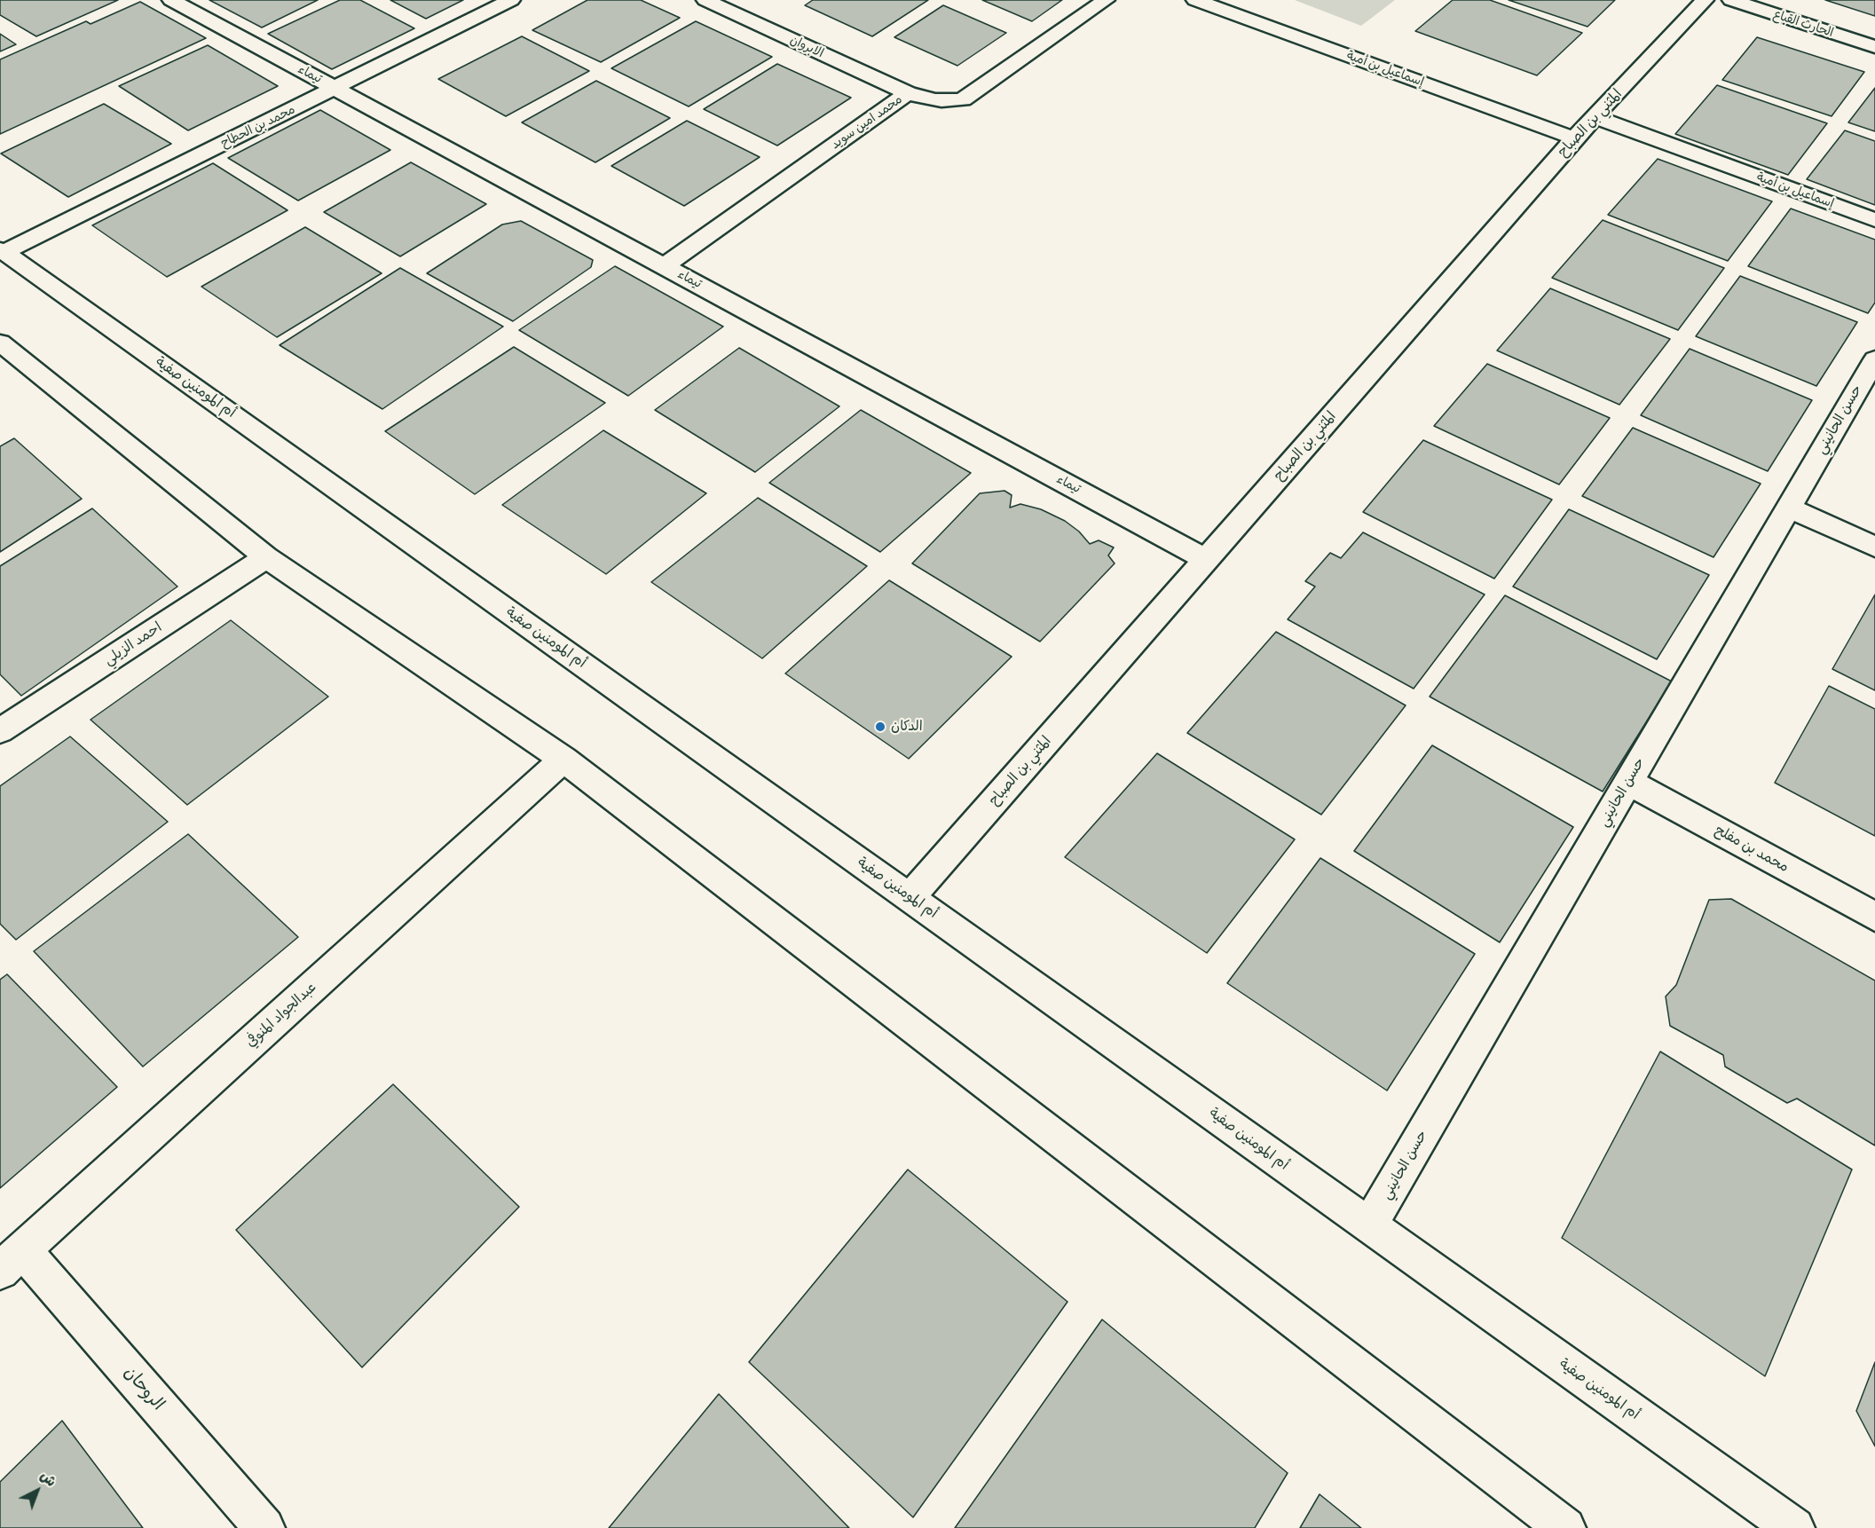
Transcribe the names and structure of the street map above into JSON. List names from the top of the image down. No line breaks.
{"streets":{"street":["الحارث القباع","الابروان","إسماعيل بن أمية","تيماء","محمد امين سويد","المثني بن الصباح","محمد بن الحطاح","أم المومنين صفية","حسن الحانيني","احمد الزيلي","محمد بن مفلح","عبدالجواد المنوفي","الروحان"]},"crossings":[["الابروان","محمد امين سويد"],["إسماعيل بن أمية","المثني بن الصباح"],["تيماء","محمد امين سويد"],["تيماء","المثني بن الصباح"],["تيماء","محمد بن الحطاح"],["المثني بن الصباح","أم المومنين صفية"],["محمد بن الحطاح","أم المومنين صفية"],["أم المومنين صفية","حسن الحانيني"],["حسن الحانيني","محمد بن مفلح"],["عبدالجواد المنوفي","الروحان"]],"places":["الدكان"],"north":"top right"}
